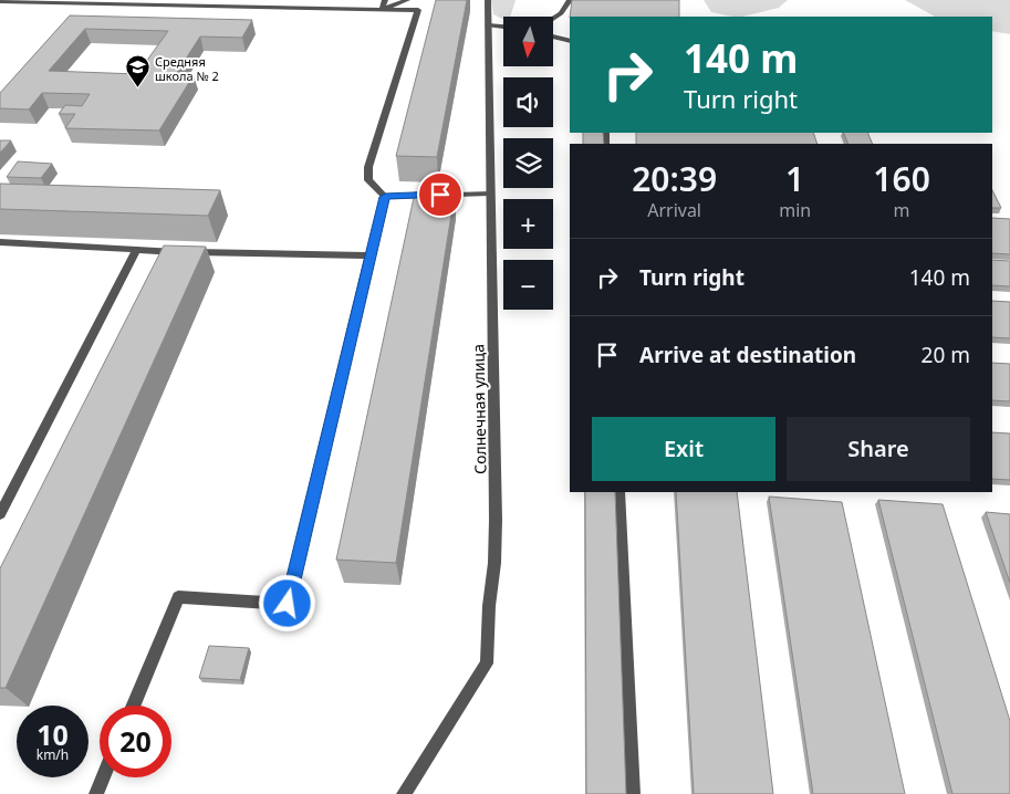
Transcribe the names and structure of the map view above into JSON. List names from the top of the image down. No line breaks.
{"streets":{"street":["Солнечная улица"]},"places":{"school or university":["Средняя школа № 2"]},"north":"bottom","page":{"map_buttons":["+","−"],"turn":["140 m","Turn right"],"eta":["20:39","Arrival","1","min","160","m"],"list":[{"name":"Turn right","value":"140 m"},{"name":"Arrive at destination","value":"20 m"}],"buttons":["Exit","Share"],"speed":"10 km/h","limit":"20"}}
